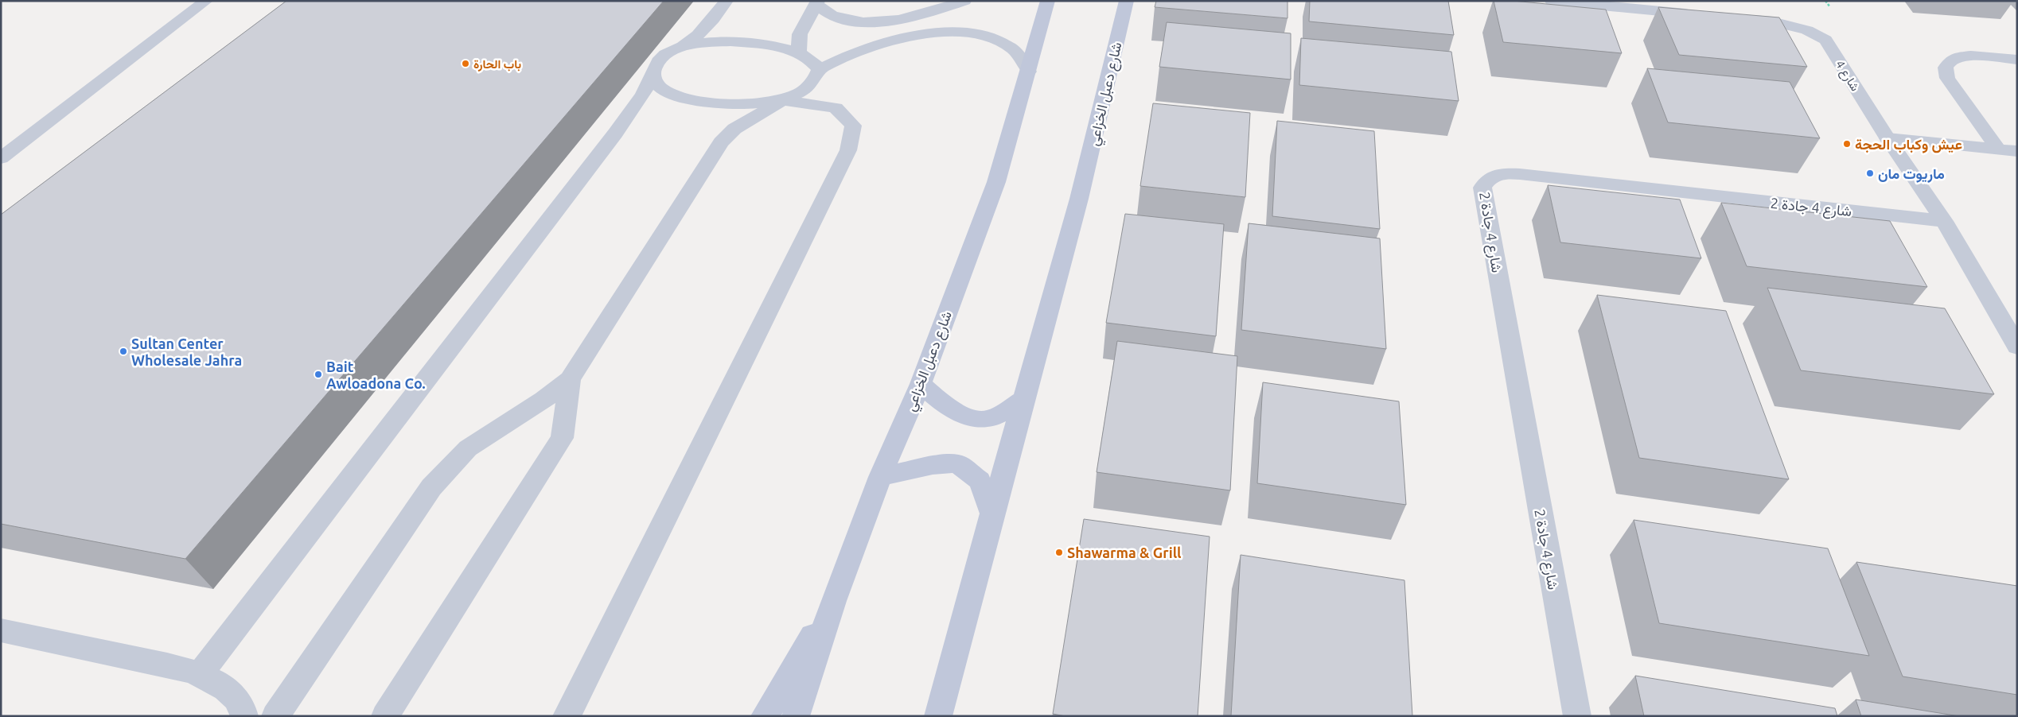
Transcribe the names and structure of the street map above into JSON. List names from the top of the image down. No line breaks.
{"streets":{"main road":["شارع دعبل الخزاعي"],"street":["شارع 4","شارع 4 جادة 2"]},"crossings":[["شارع 4","شارع 4 جادة 2"]],"places":["باب الحارة","عيش وكباب الحجة","ماريوت مان","Sultan Center Wholesale Jahra","Bait Awloadona Co.","Shawarma & Grill"]}
